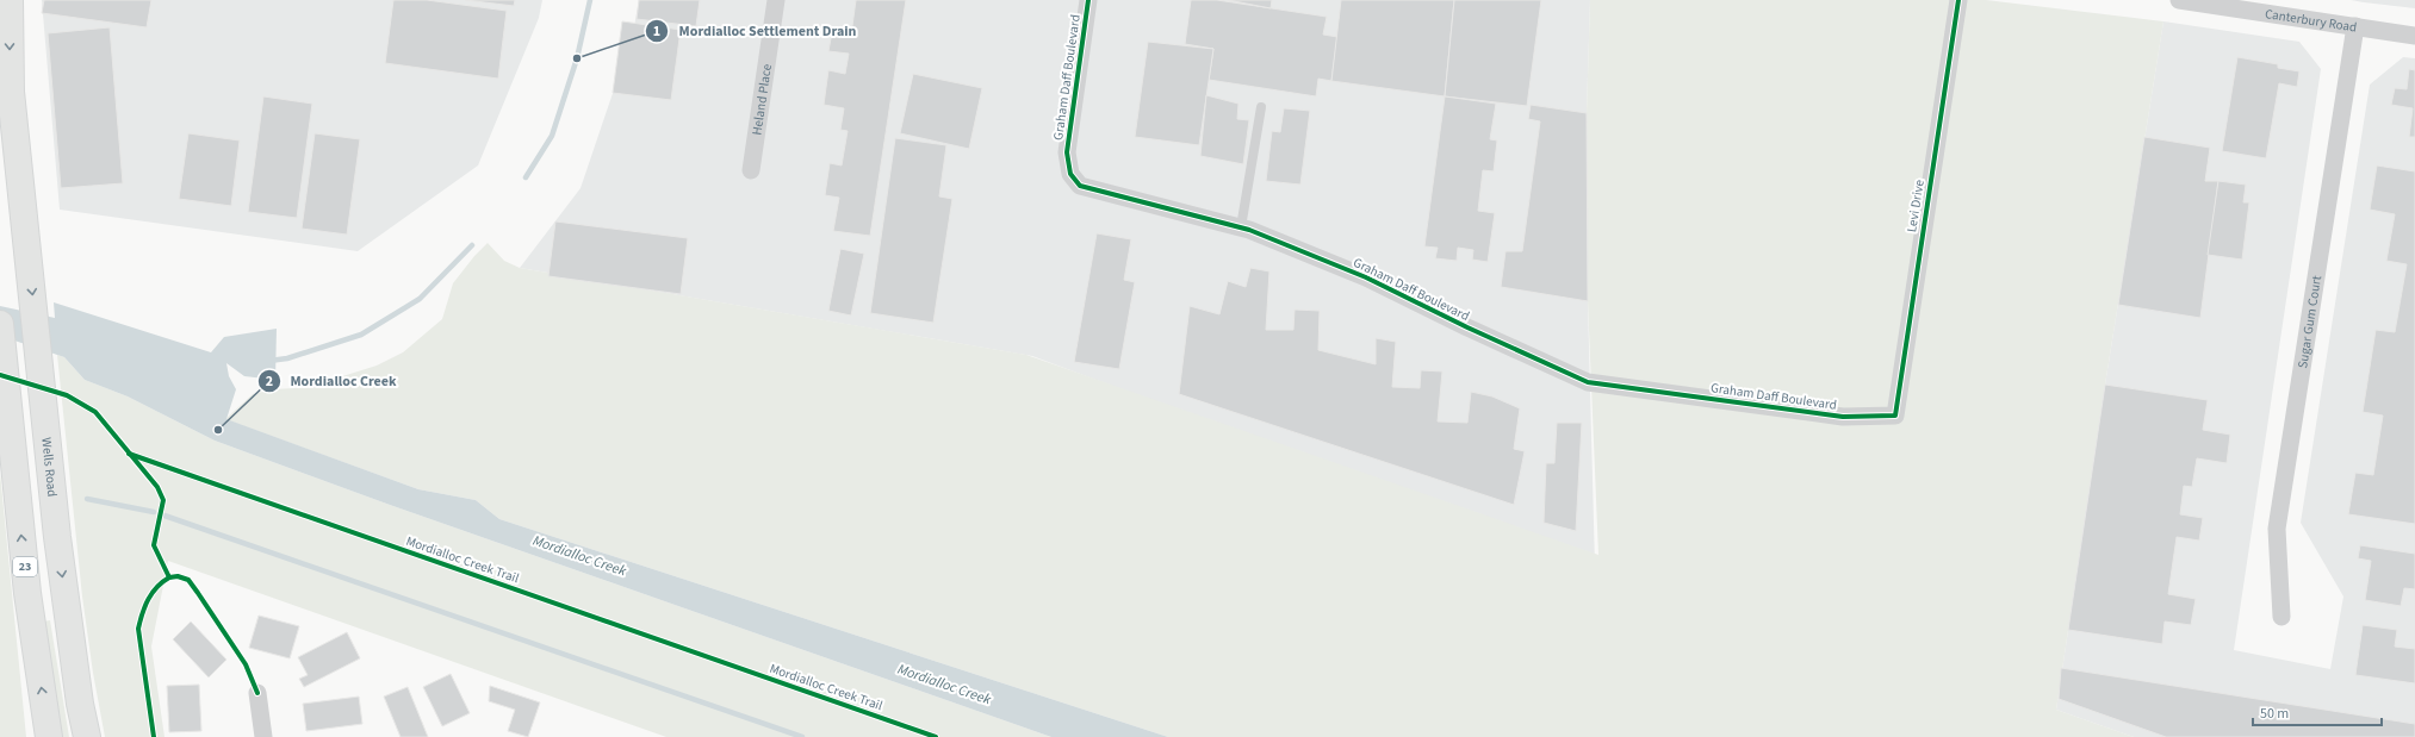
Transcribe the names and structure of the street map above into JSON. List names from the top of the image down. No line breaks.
{"streets":{"main road":["Wells Road","23"],"street":["Canterbury Road","Graham Daff Boulevard","Heland Place","Levi Drive","Sugar Gum Court"],"cycle path":["Mordialloc Creek Trail"]},"crossings":[["Canterbury Road","Sugar Gum Court"],["Graham Daff Boulevard","Levi Drive"]],"water":["Mordialloc Creek"],"places":["Mordialloc Settlement Drain","Mordialloc Creek"],"scale_bar":"50 m"}
